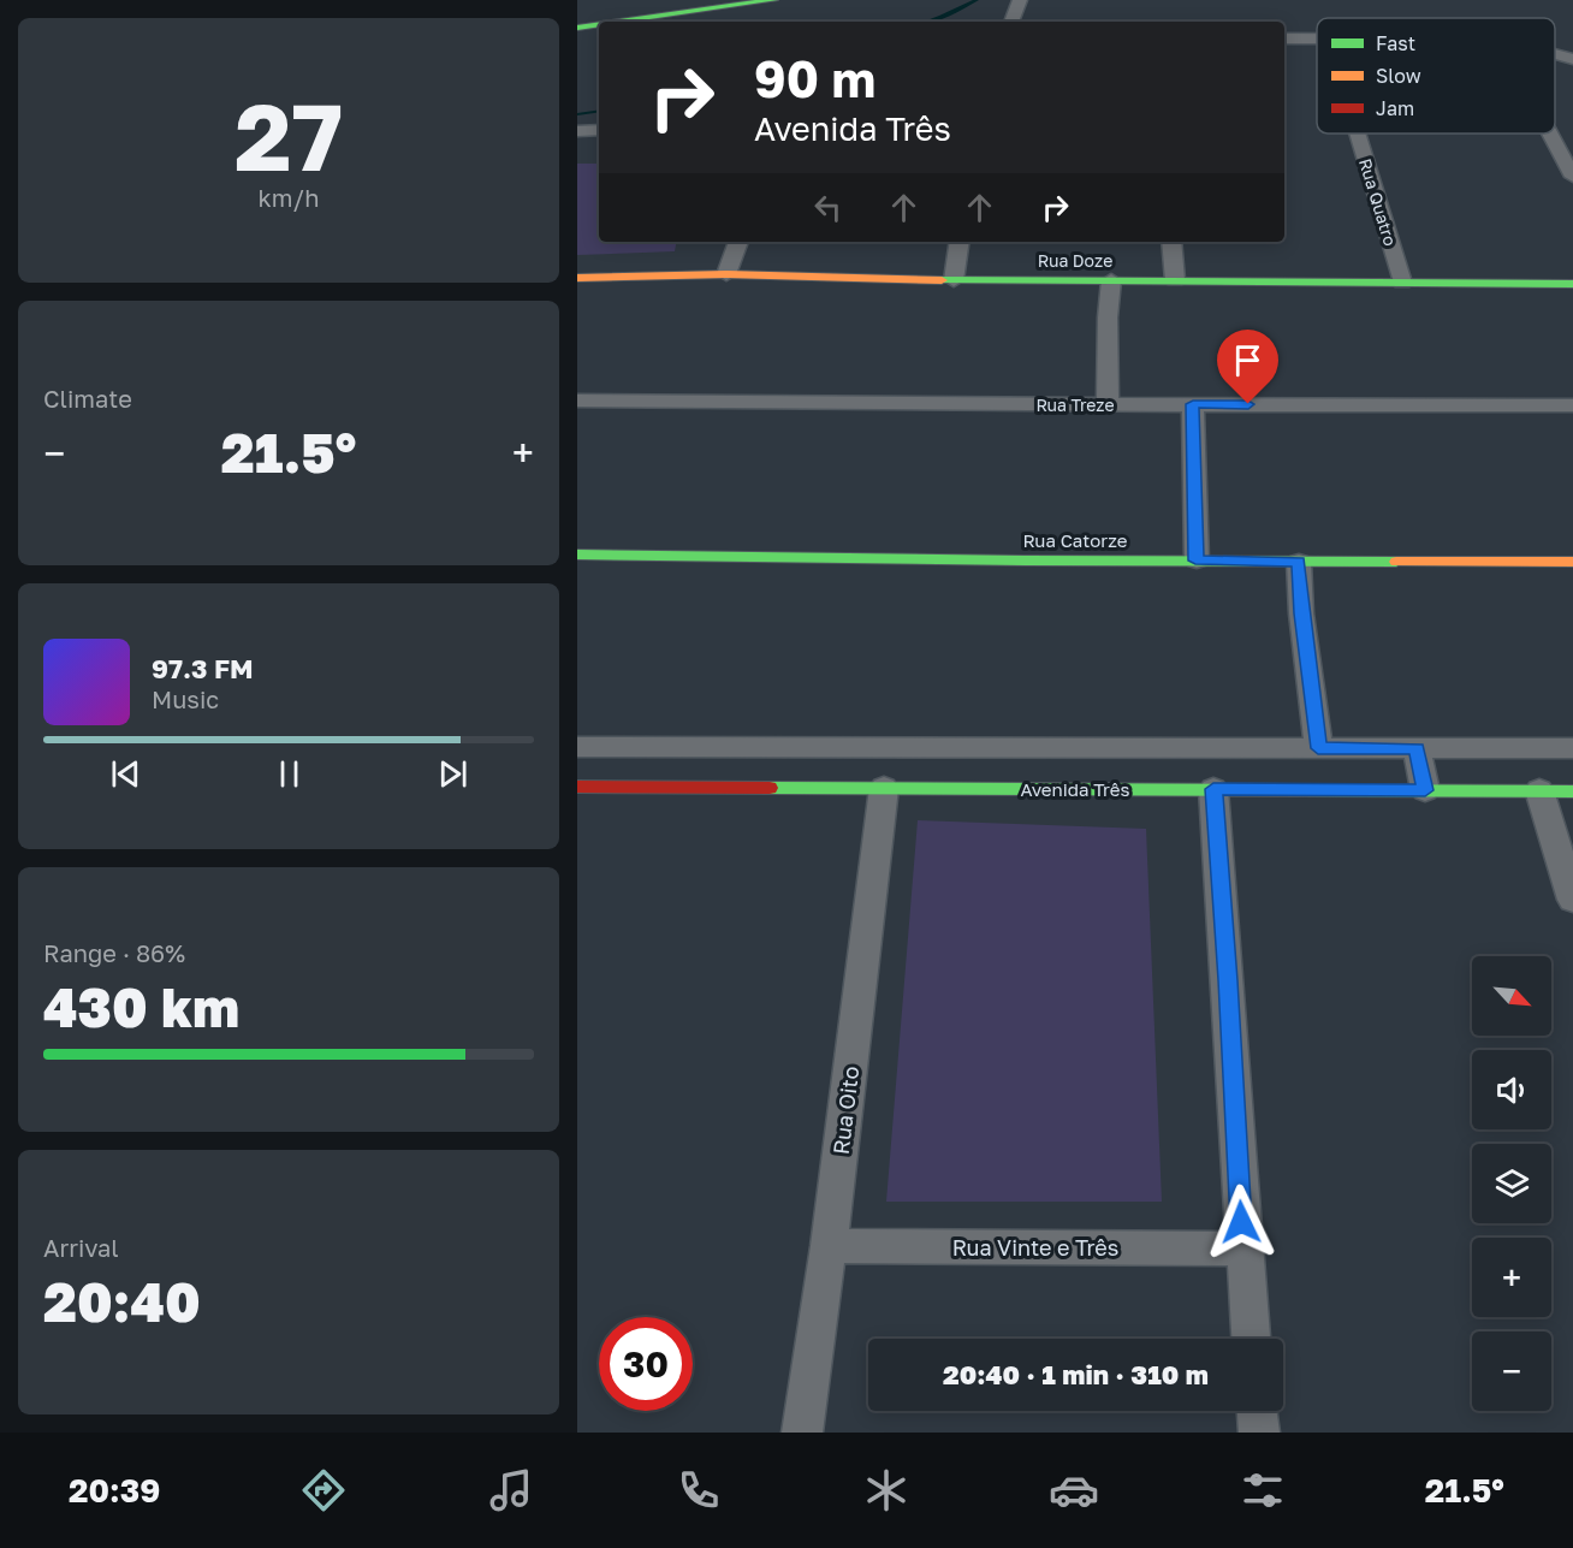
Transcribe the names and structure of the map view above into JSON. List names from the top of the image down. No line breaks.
{"streets":{"street":["Rua Quatro","Rua Doze","Rua Treze","Rua Catorze","Avenida Três","Rua Oito","Rua Vinte e Três"]},"crossings":[["Rua Quatro","Rua Doze"],["Avenida Três","Rua Oito"],["Rua Oito","Rua Vinte e Três"]],"legend":["Fast","Slow","Jam"],"north":"bottom right","page":{"tile":[["27","km/h"],"Climate",["Range · 86%","430 km"],["Arrival","20:40"]],"turn":["90 m","Avenida Três"],"heat":["−","21.5°","+"],"song":["97.3 FM","Music"],"map_buttons":["+","−"],"limit":"30","trip":"20:40 · 1 min · 310 m","tabs":["20:39","21.5°"]}}
